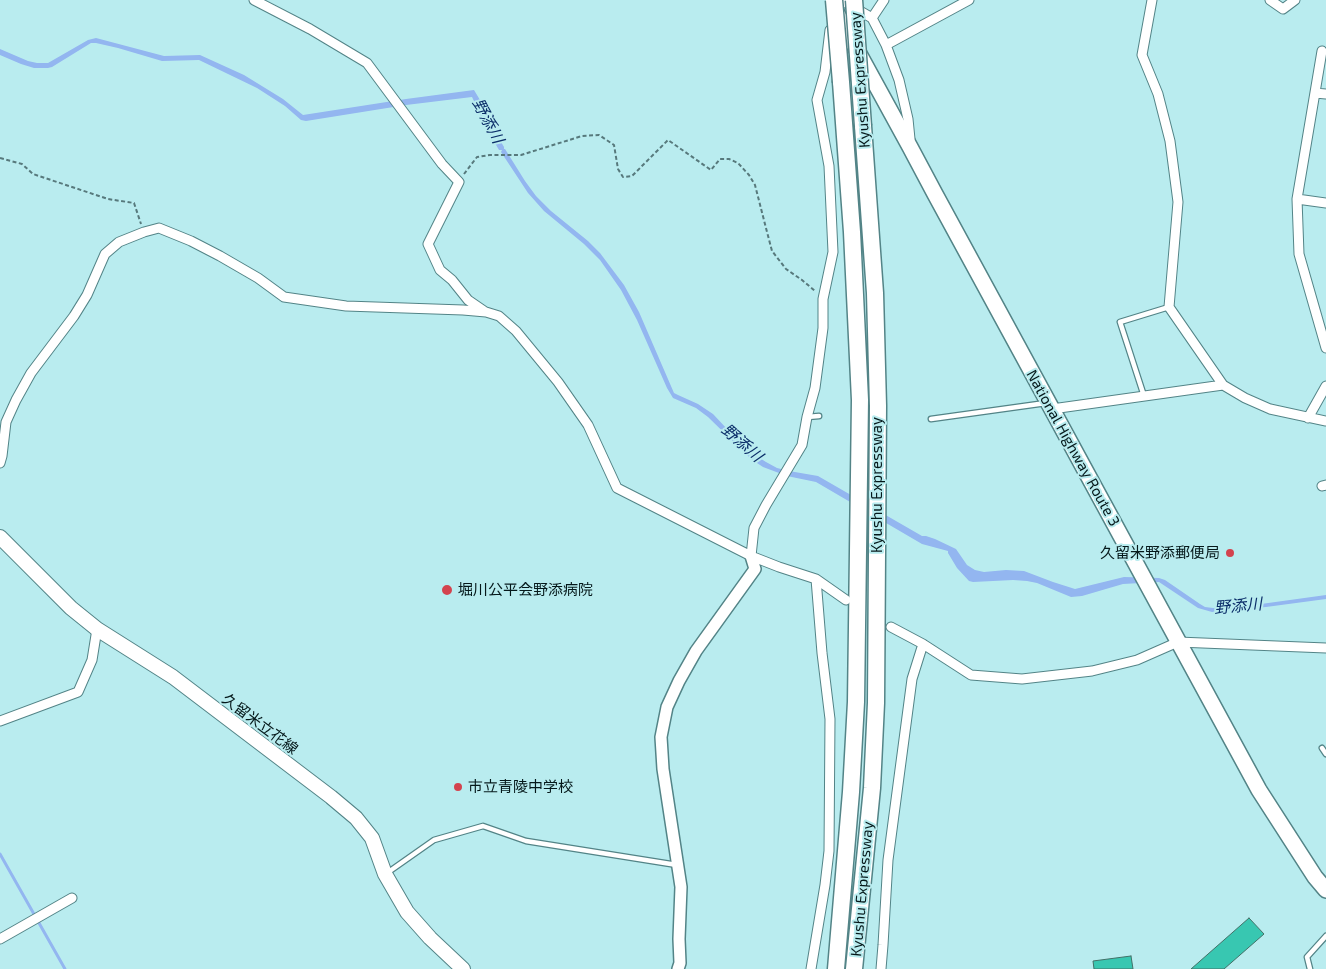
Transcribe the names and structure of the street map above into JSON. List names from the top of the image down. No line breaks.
{"streets":{"highway":["Kyushu Expressway","National Highway Route 3"],"main road":["久留米立花線"]},"crossings":[["Kyushu Expressway","National Highway Route 3"]],"water":["野添川"],"places":["久留米野添郵便局","堀川公平会野添病院","市立青陵中学校"]}
